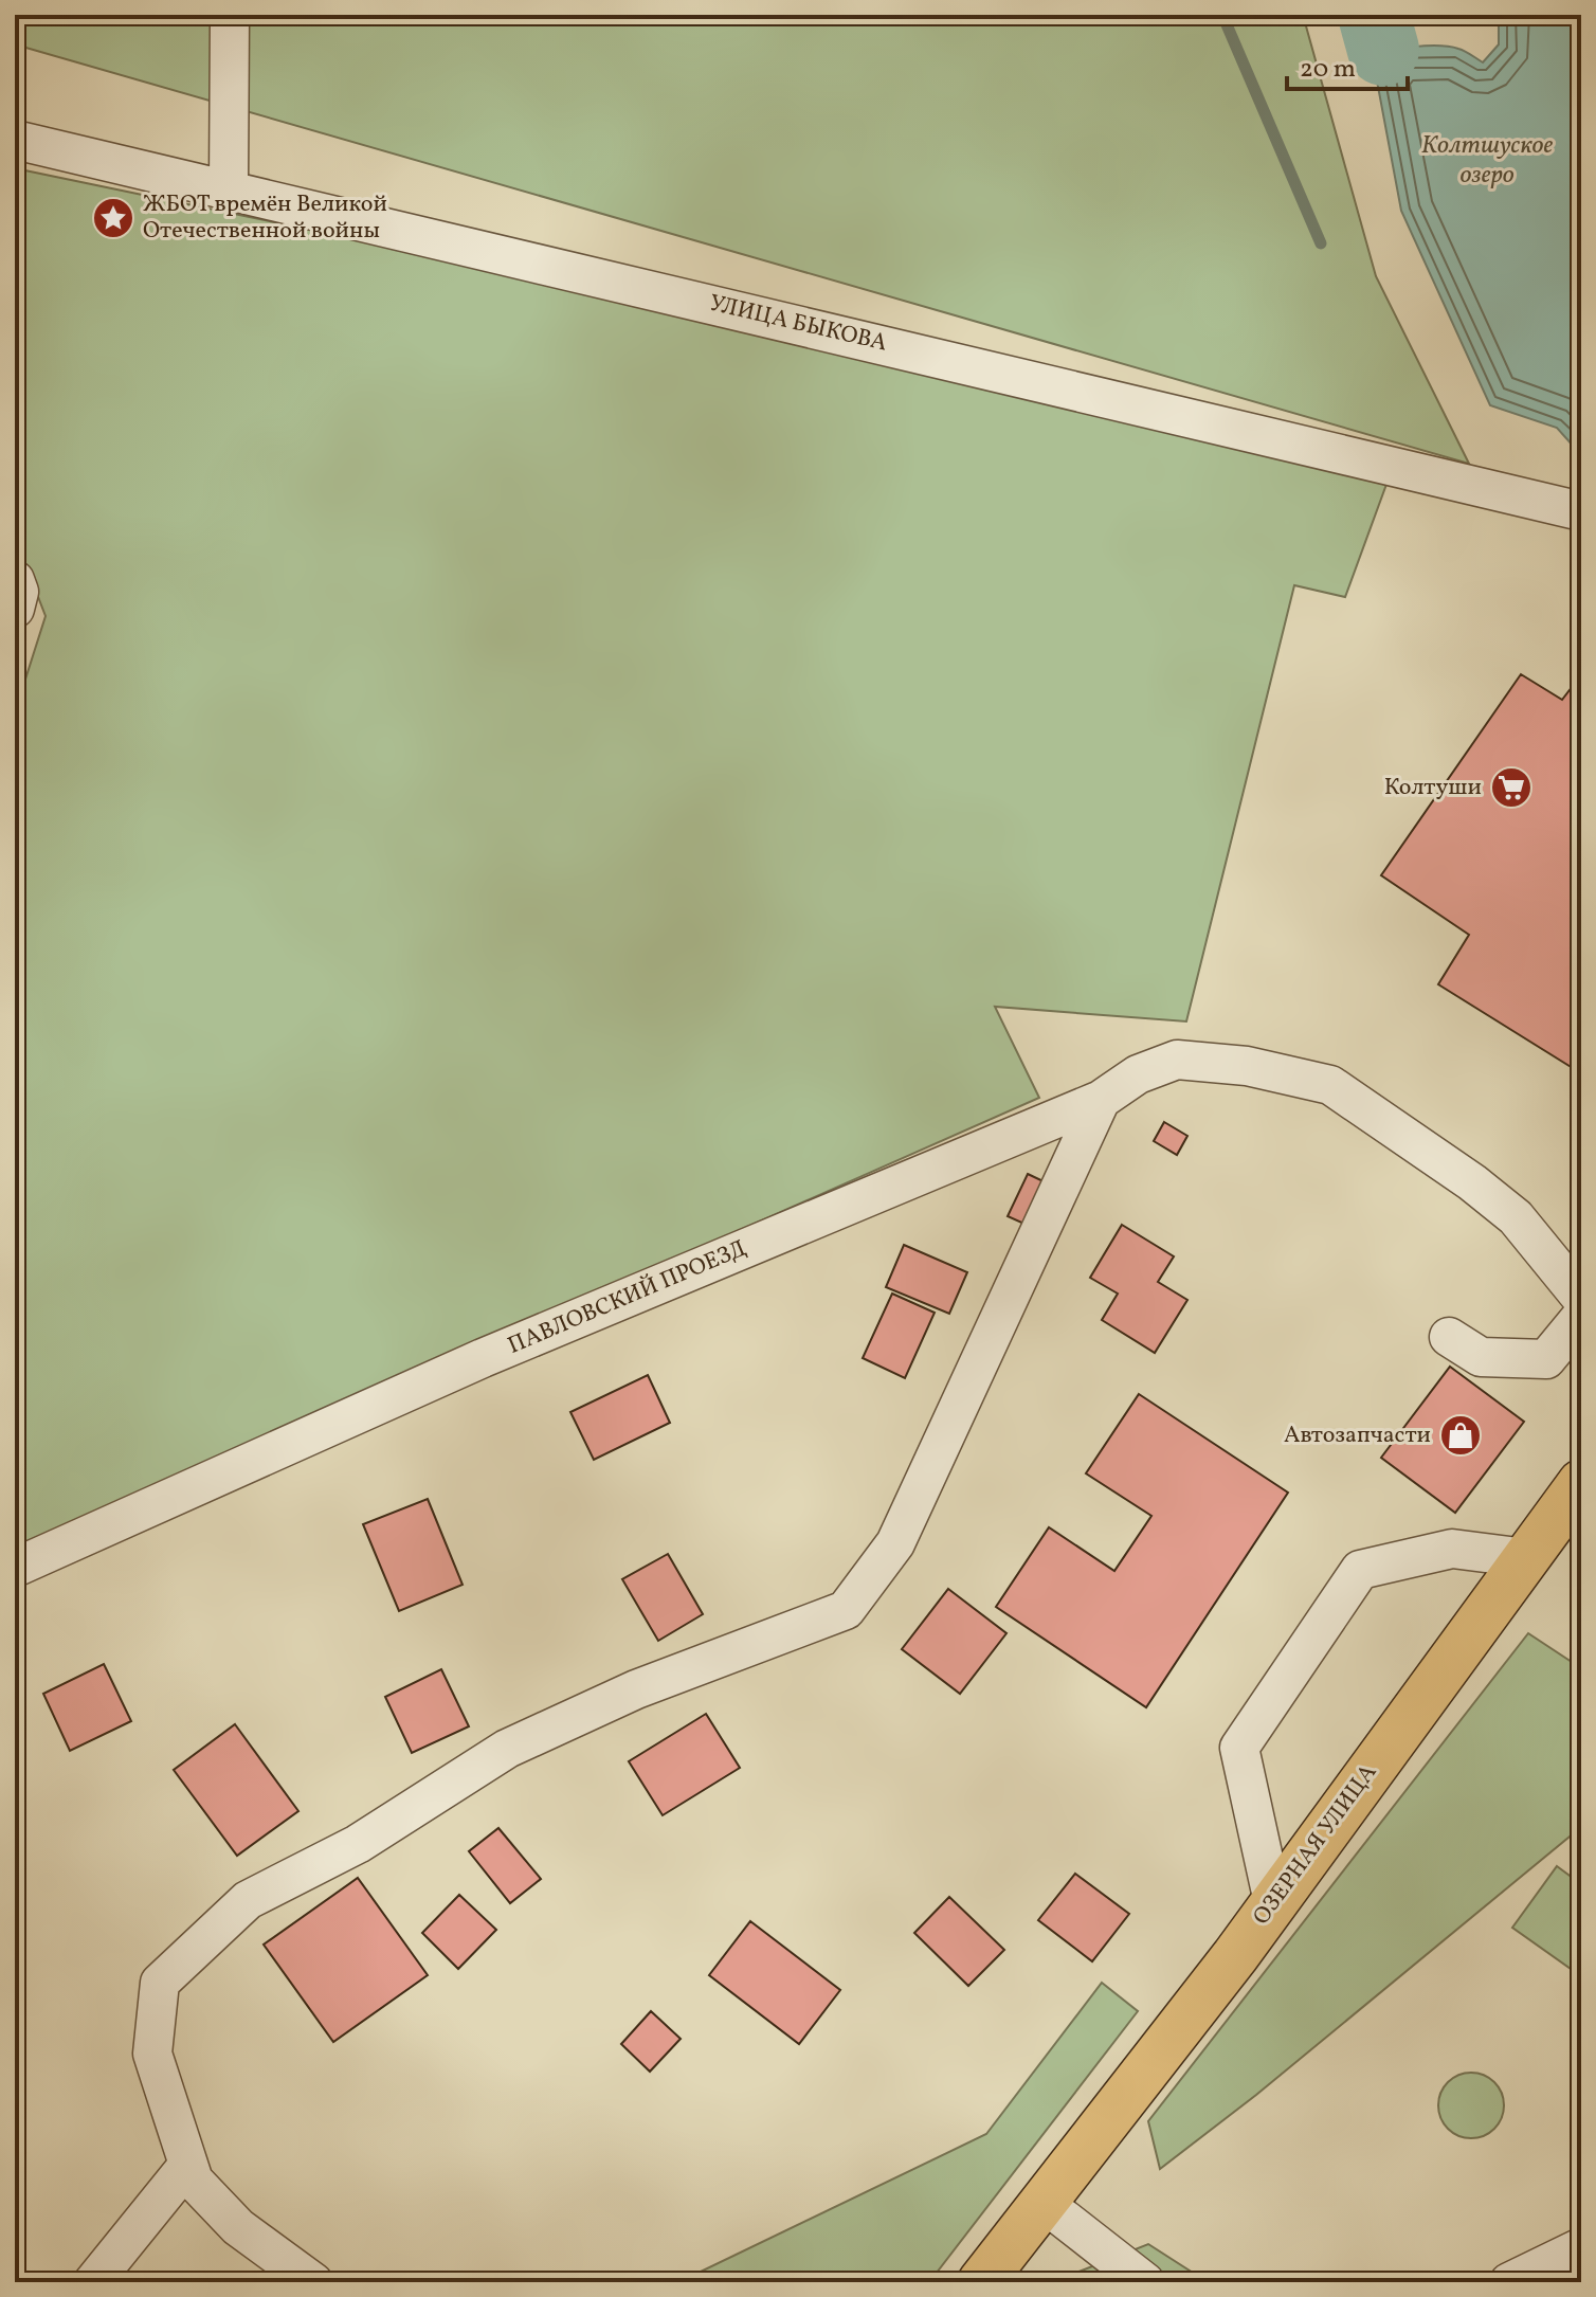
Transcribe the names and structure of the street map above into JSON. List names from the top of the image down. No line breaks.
{"streets":{"main road":["ОЗЕРНАЯ УЛИЦА"],"street":["УЛИЦА БЫКОВА","ПАВЛОВСКИЙ ПРОЕЗД"]},"water":["Колтшуское озеро"],"places":{"place":["ЖБОТ времён Великой Отечественной войны"],"supermarket":["Колтуши"],"shop":["Автозапчасти"]},"scale_bar":"20 m"}
